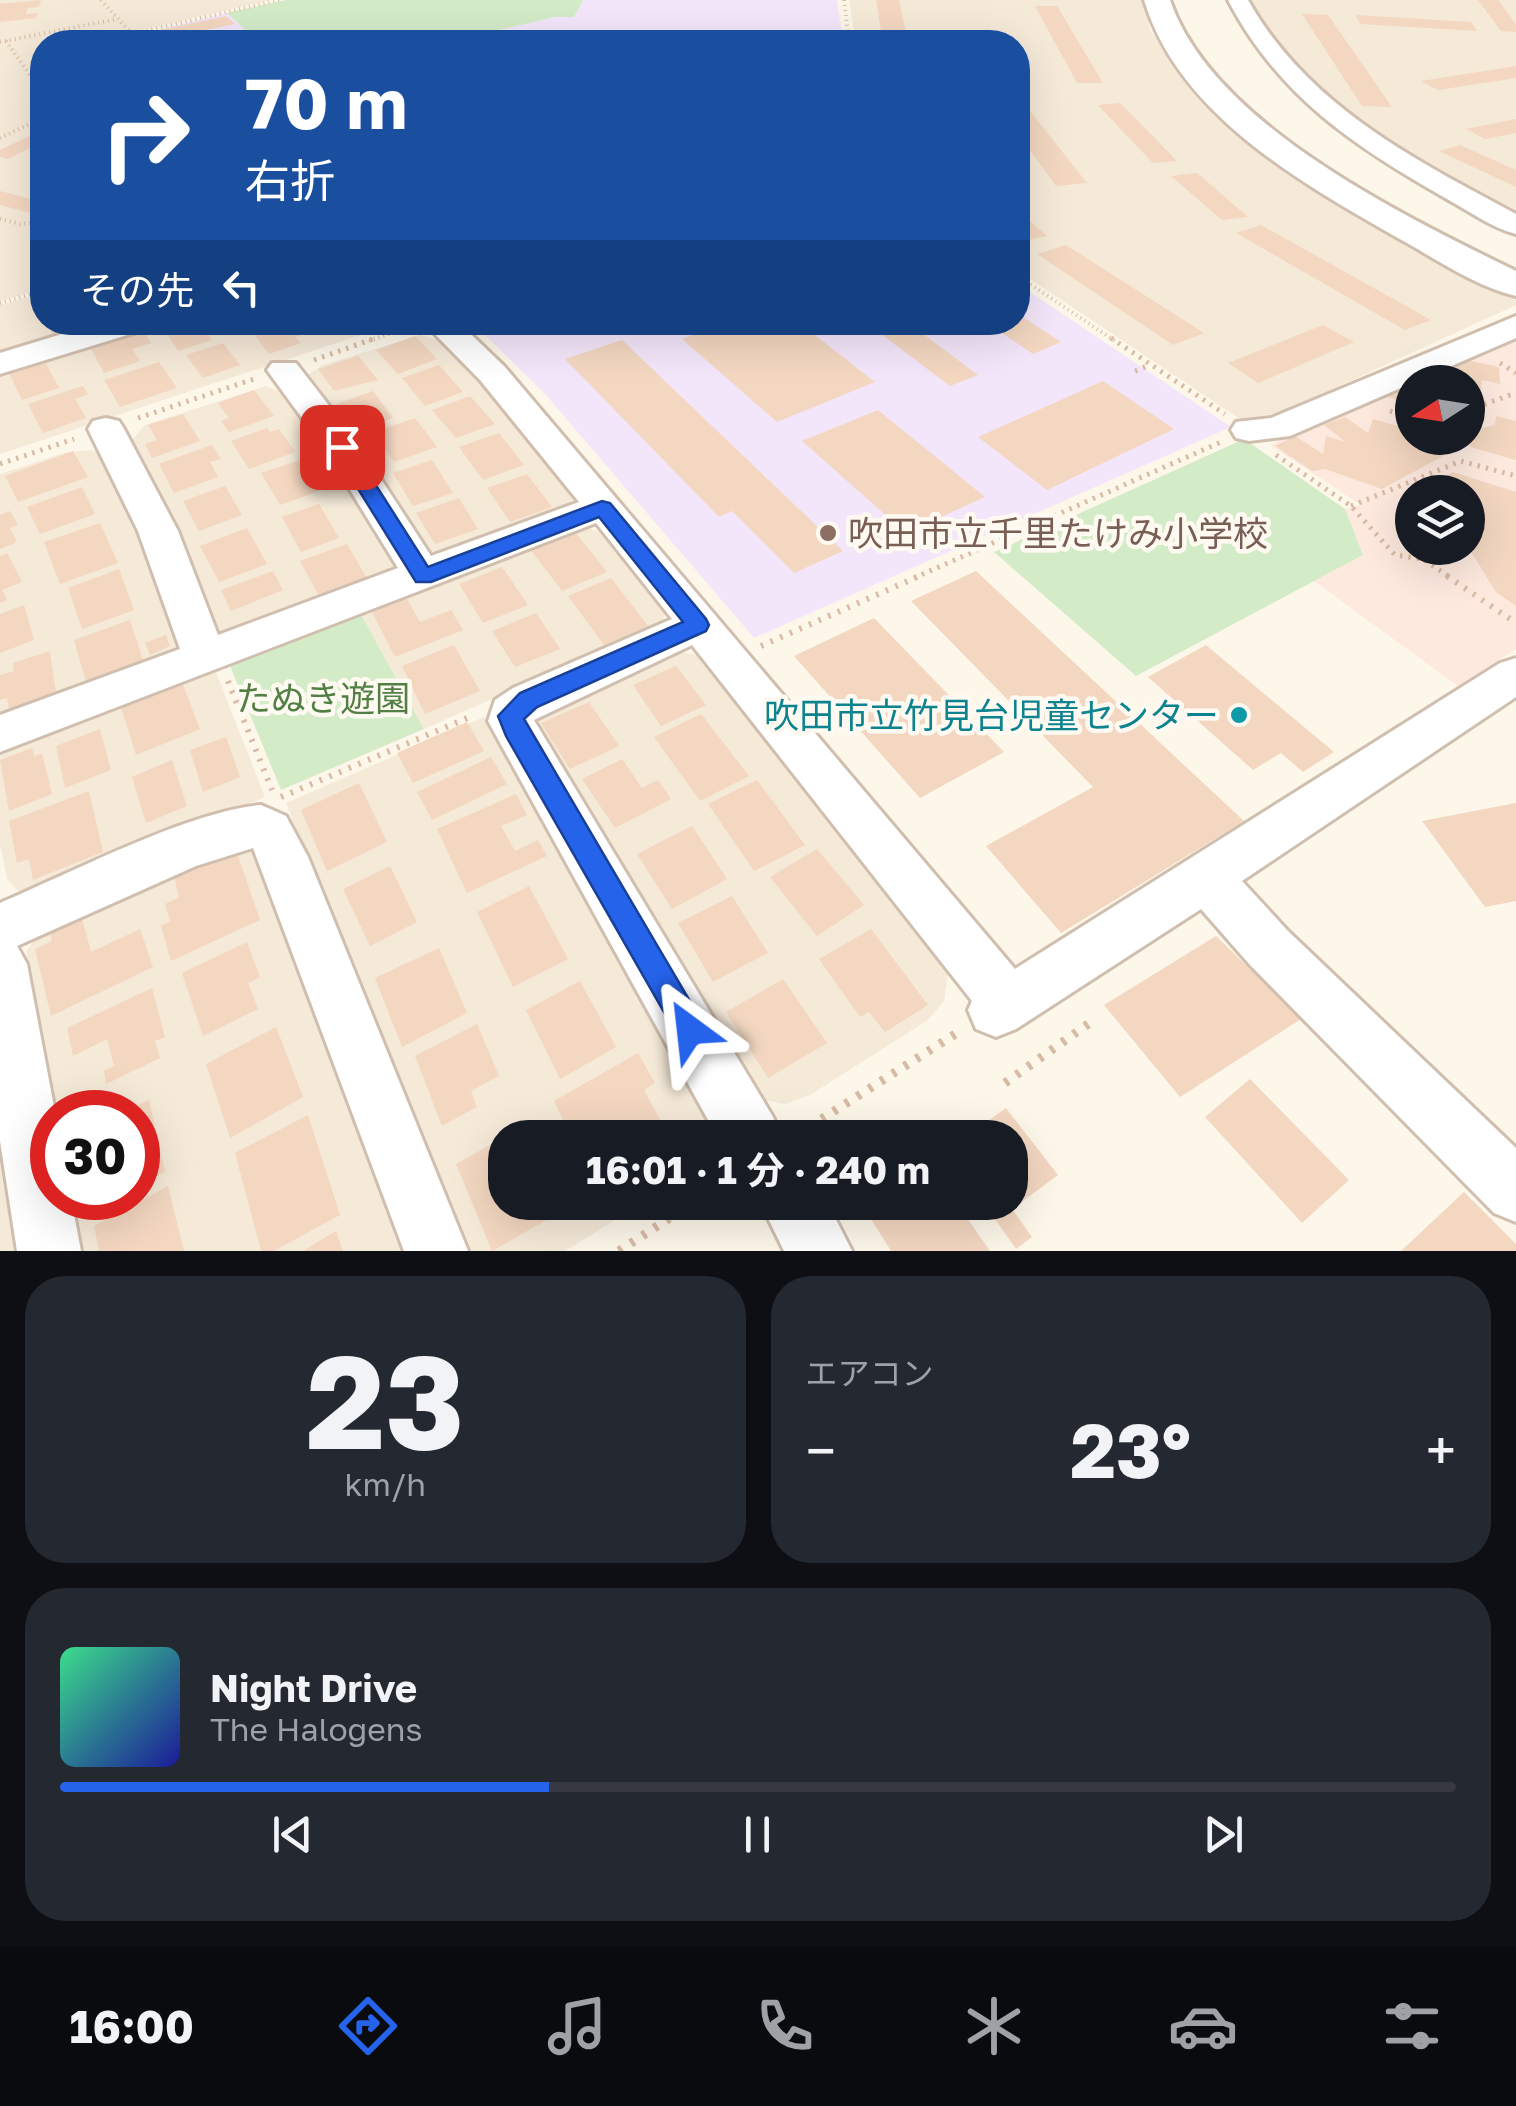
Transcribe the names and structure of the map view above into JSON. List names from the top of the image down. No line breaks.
{"parks":["たぬき遊園"],"places":["吹田市立千里たけみ小学校","吹田市立竹見台児童センター"],"north":"left","page":{"turn":["70 m","右折"],"then":"その先","limit":"30","trip":"16:01 · 1 分 · 240 m","tile":[["23","km/h"],"エアコン"],"heat":["−","23°","+"],"song":["Night Drive","The Halogens"],"tabs":"16:00"}}
